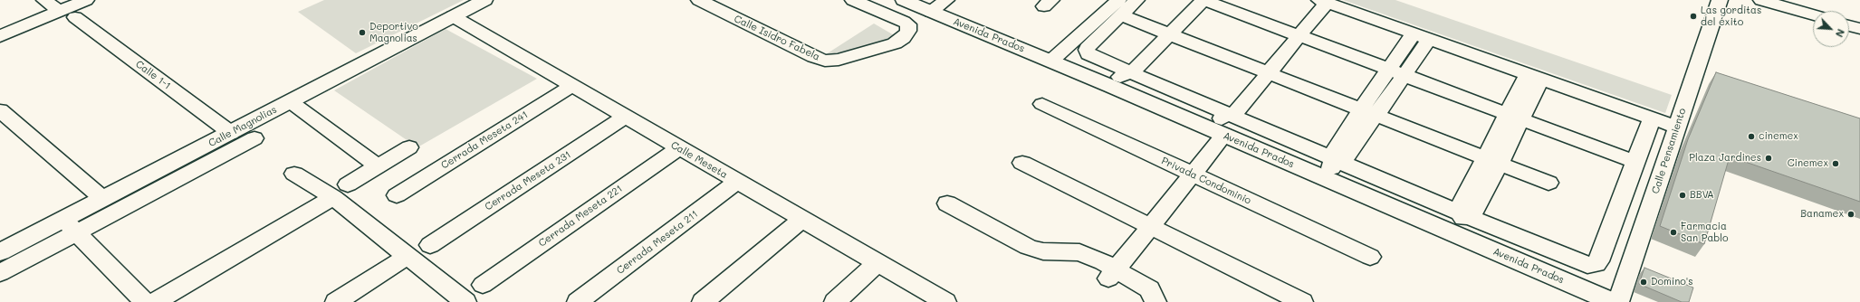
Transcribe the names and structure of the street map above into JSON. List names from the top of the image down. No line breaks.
{"streets":{"main road":["Avenida Prados","Calle Magnolias"],"street":["Calle Isidro Fabela","Calle 1-1","Cerrada Meseta 241","Calle Pensamiento","Calle Meseta","Cerrada Meseta 231","Privada Condominio","Cerrada Meseta 221","Cerrada Meseta 211"]},"crossings":[["Calle 1-1","Calle Magnolias"],["Calle Magnolias","Calle Meseta"],["Cerrada Meseta 241","Calle Meseta"],["Calle Meseta","Cerrada Meseta 231"],["Calle Meseta","Cerrada Meseta 221"],["Calle Meseta","Cerrada Meseta 211"]],"places":["Las gorditas del éxito","Deportivo Magnolias","cinemex","Plaza Jardines","Cinemex","BBVA","Banamex","Farmacia San Pablo","Domino's"],"north":"bottom right"}
